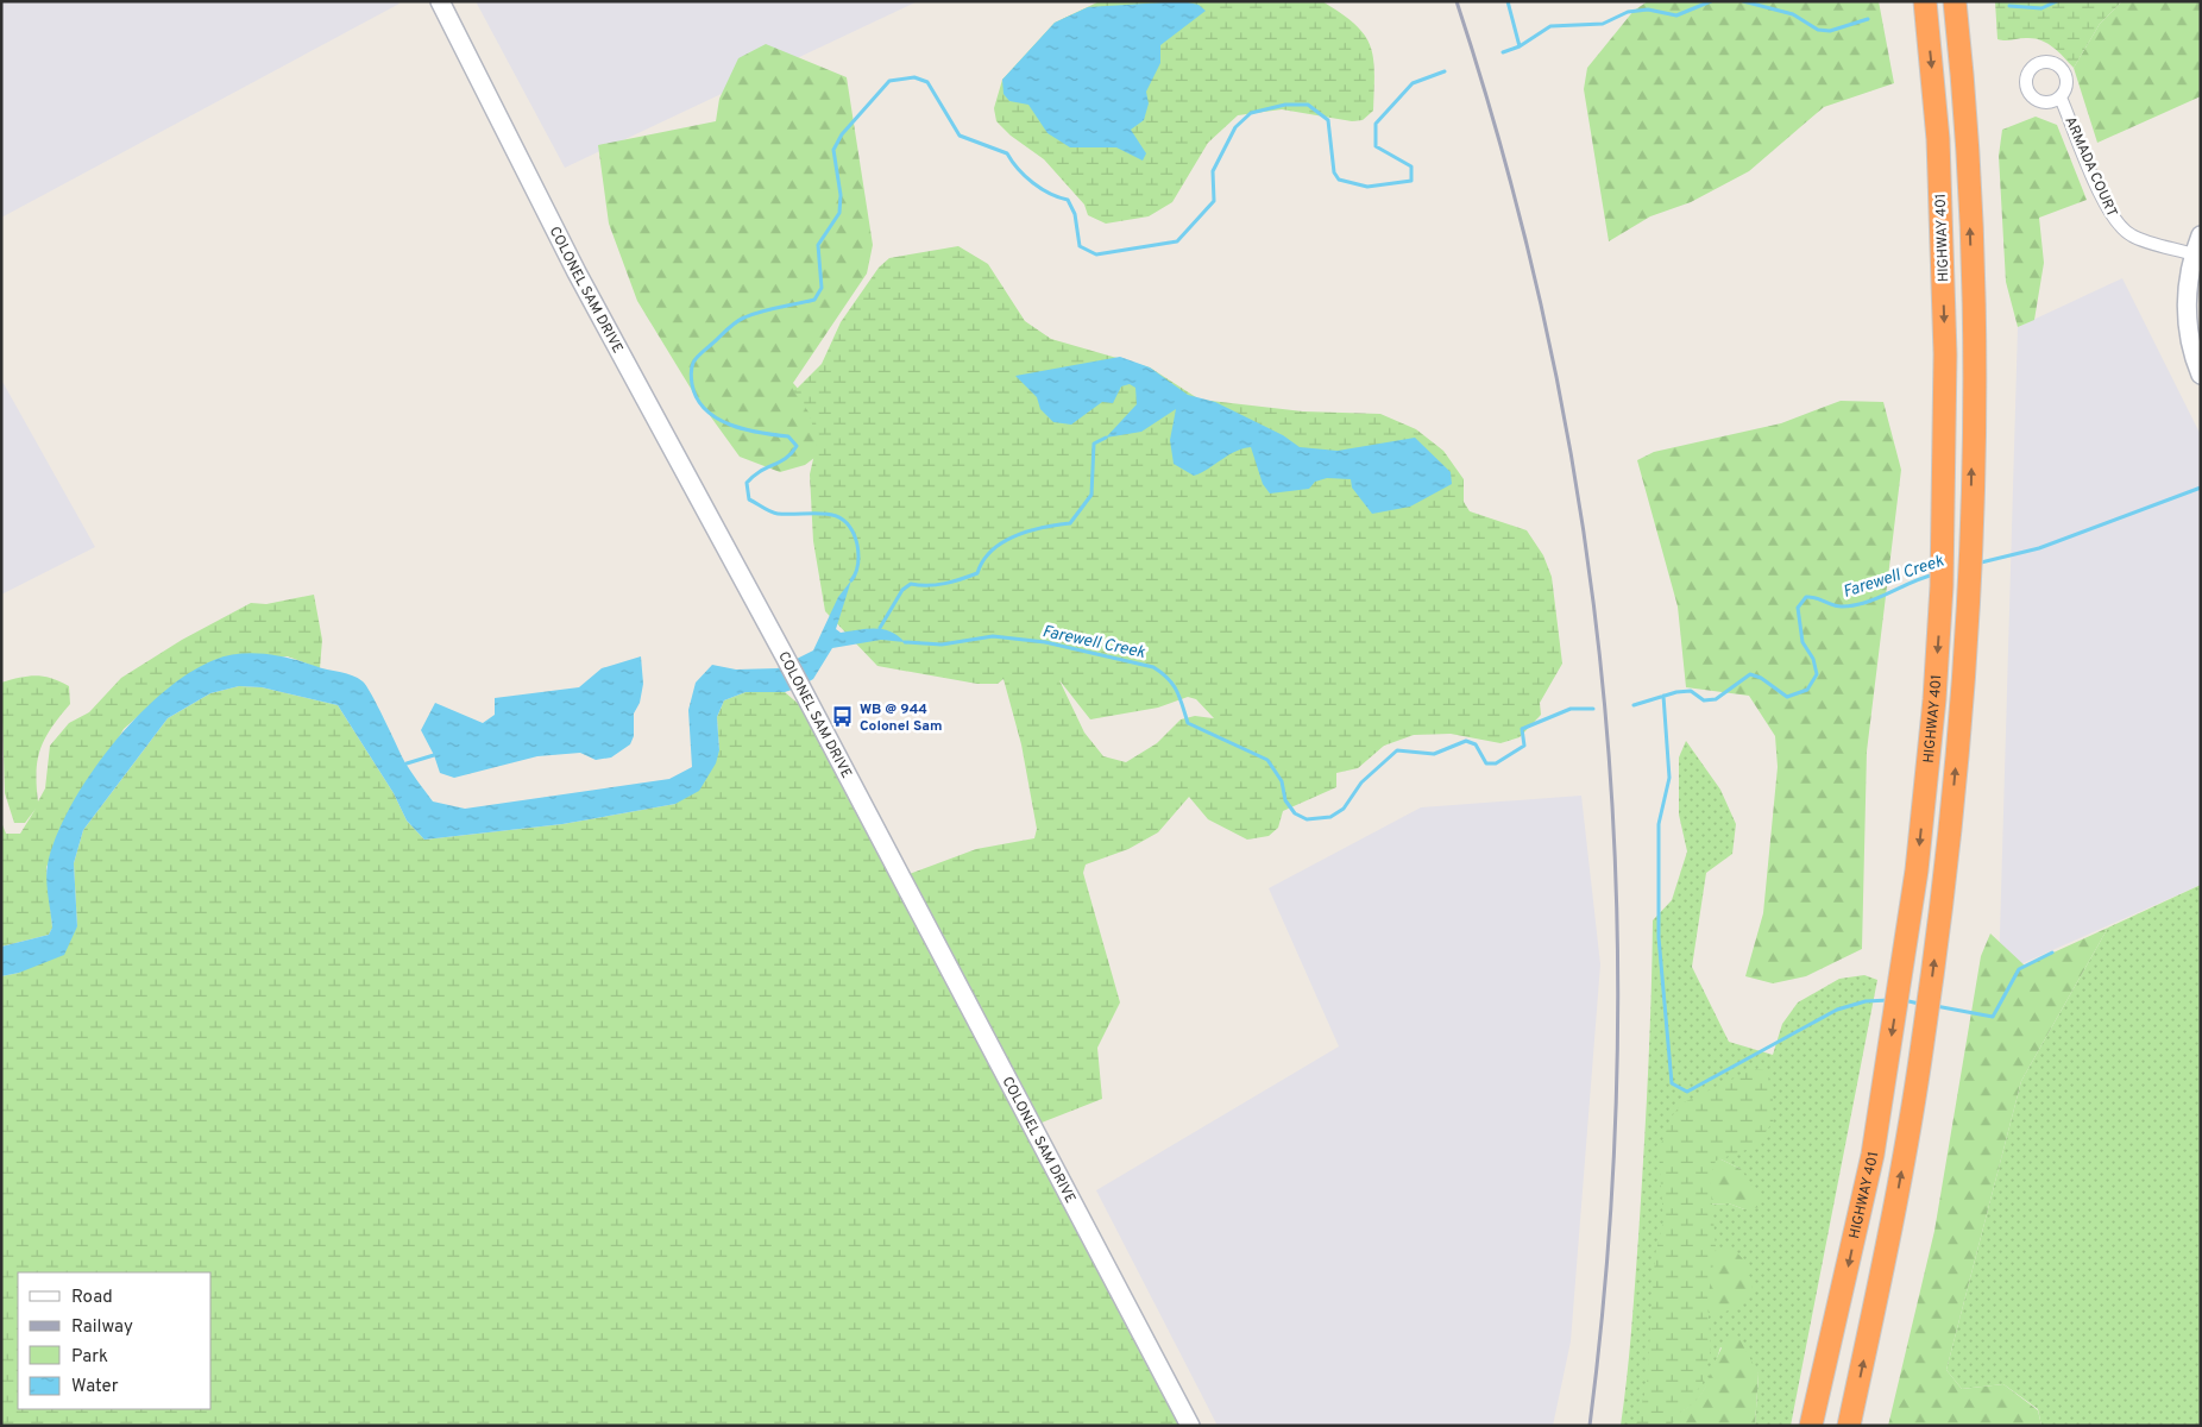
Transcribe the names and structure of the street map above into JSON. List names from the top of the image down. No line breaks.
{"streets":{"highway":["HIGHWAY 401"],"street":["ARMADA COURT","COLONEL SAM DRIVE"]},"water":["Farewell Creek"],"places":{"bus stop":["WB @ 944 Colonel Sam"]},"legend":["Road","Railway","Park","Water"]}
